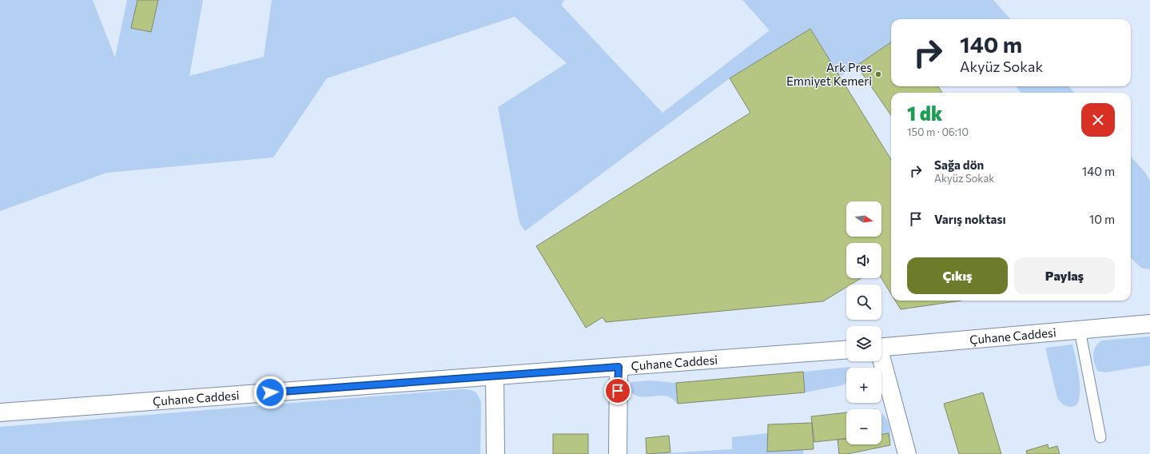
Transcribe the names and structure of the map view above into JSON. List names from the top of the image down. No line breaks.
{"streets":{"main road":["Çuhane Caddesi"]},"places":["Ark Pres Emniyet Kemeri"],"north":"right","page":{"turn":["140 m","Akyüz Sokak"],"heading":["1 dk","150 m · 06:10"],"list":[{"name":"Sağa dön","note":"Akyüz Sokak","value":"140 m"},{"name":"Varış noktası","value":"10 m"}],"map_buttons":["+","−"],"buttons":["Çıkış","Paylaş"]}}
